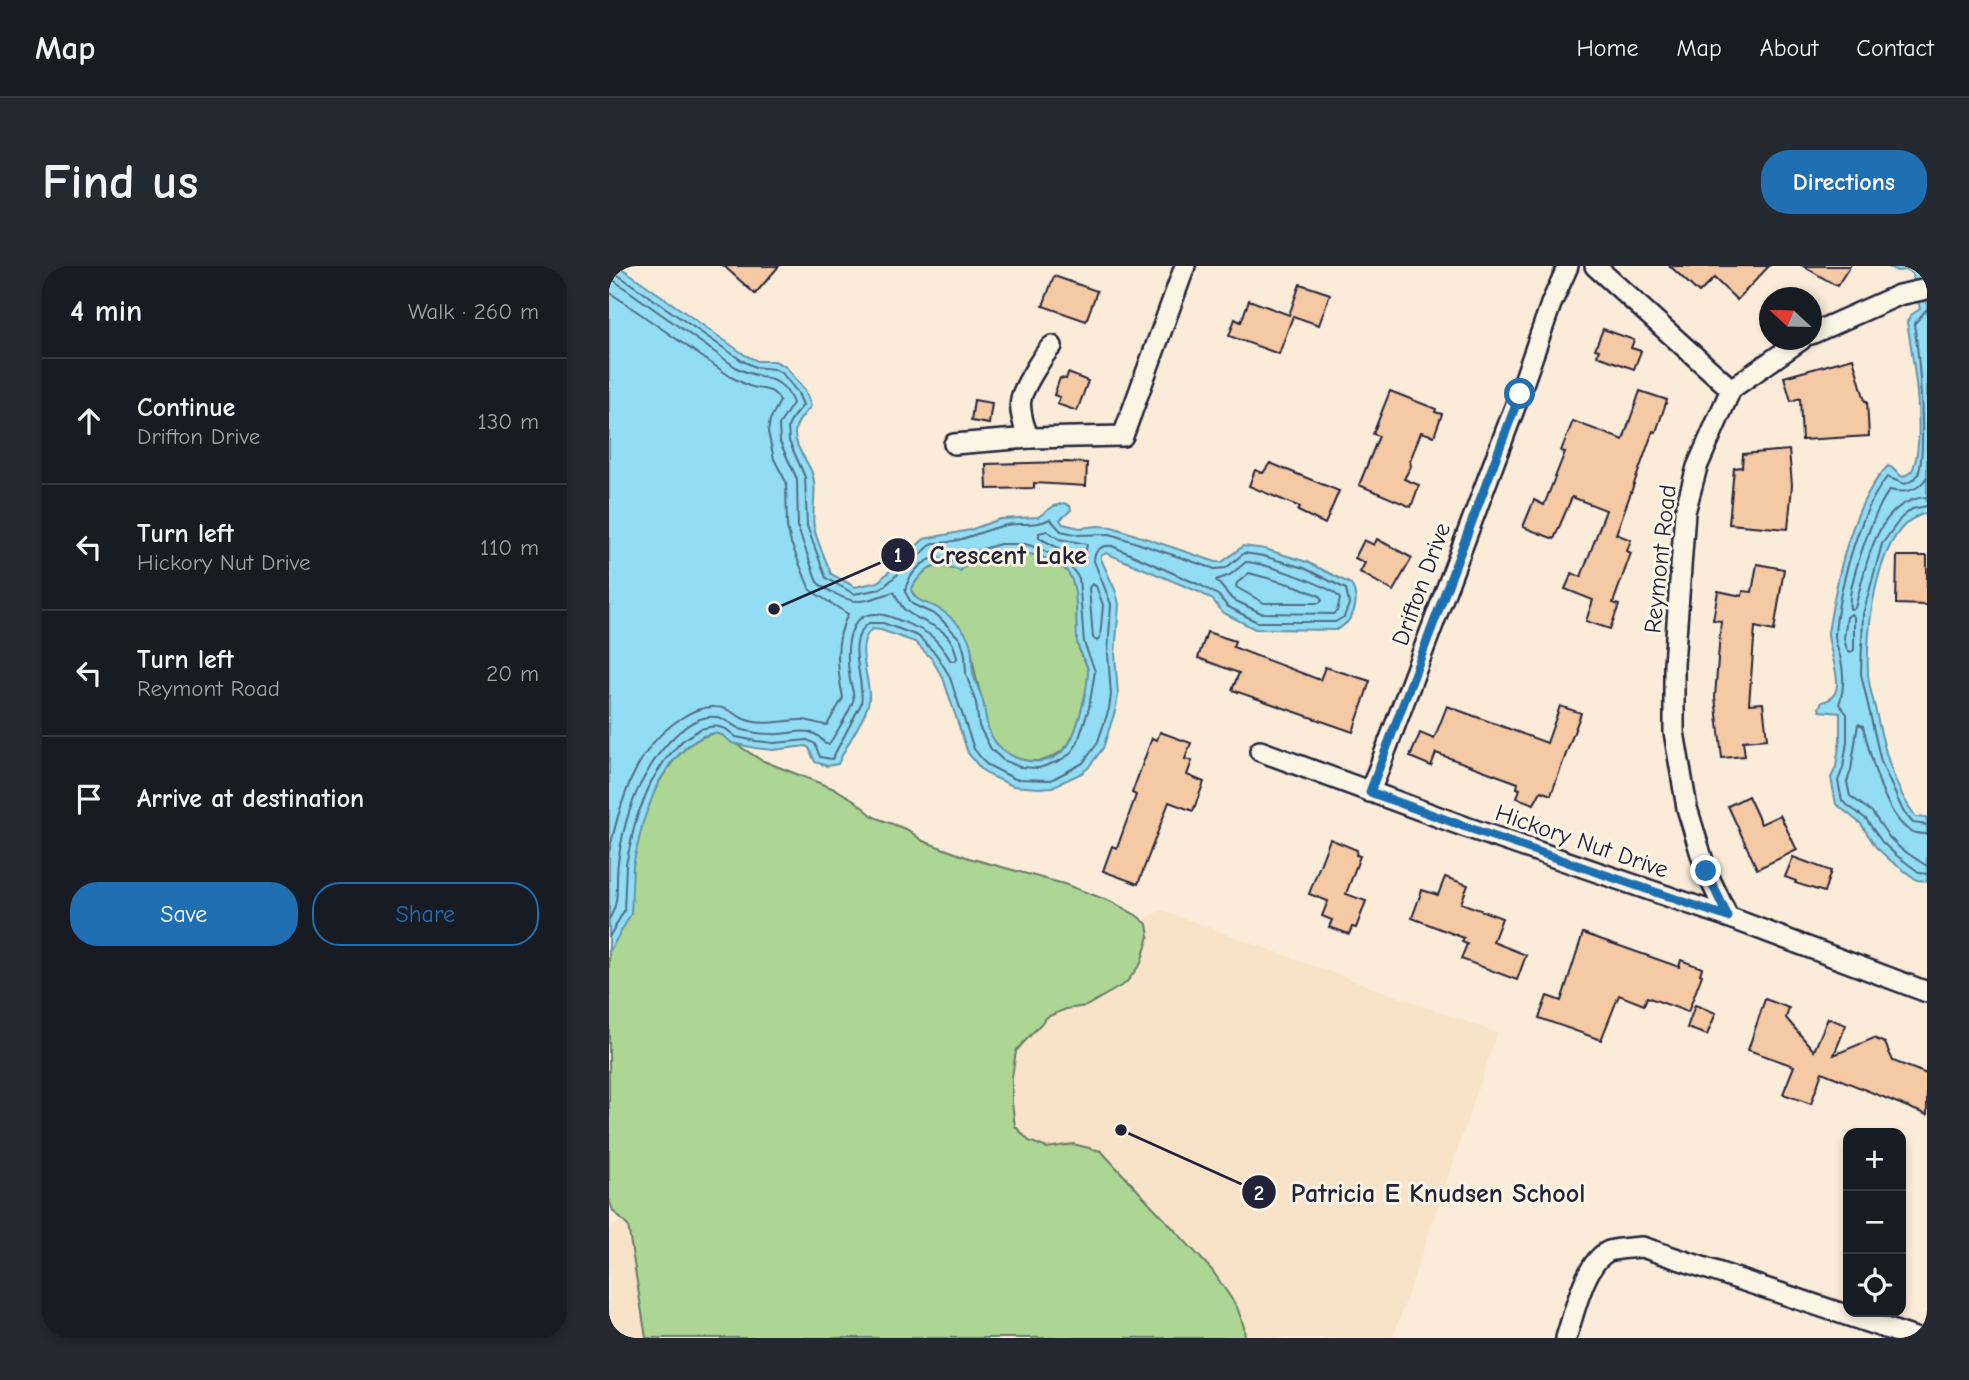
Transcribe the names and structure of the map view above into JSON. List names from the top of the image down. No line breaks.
{"streets":{"street":["Reymont Road","Drifton Drive","Hickory Nut Drive"]},"crossings":[["Reymont Road","Hickory Nut Drive"],["Drifton Drive","Hickory Nut Drive"]],"places":["Crescent Lake","Patricia E Knudsen School"],"north":"left","page":{"header":"Map","nav":["Home","Map","About","Contact"],"buttons":["Directions",["Save","Share"]],"title":"Find us","heading":["4 min","Walk · 260 m"],"list":[["Continue","Drifton Drive","130 m"],["Turn left","Hickory Nut Drive","110 m"],["Turn left","Reymont Road","20 m"],"Arrive at destination"],"map_buttons":["+","−"]}}
